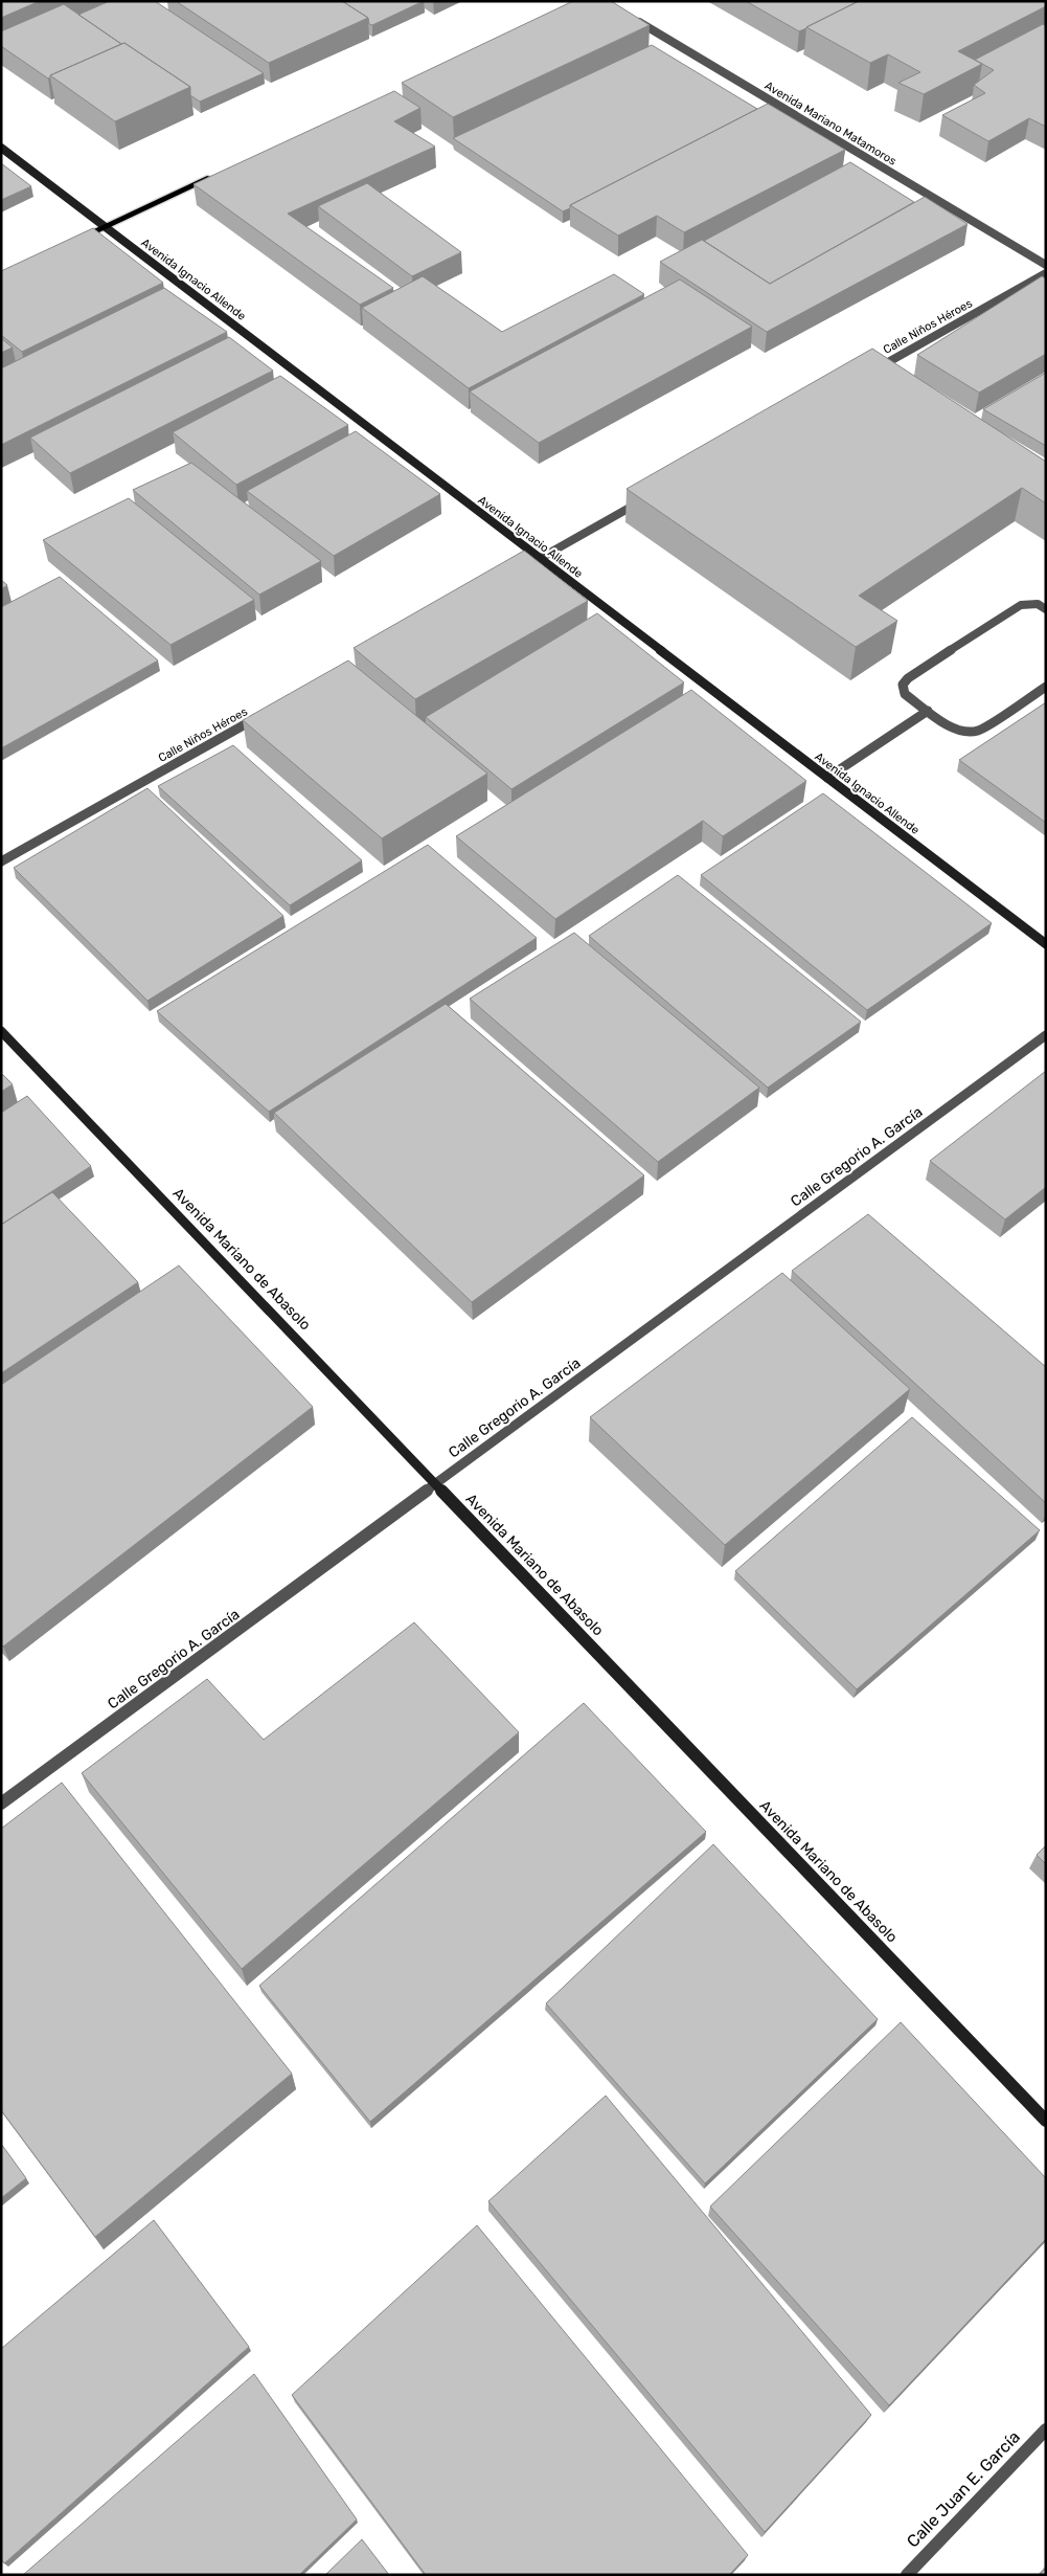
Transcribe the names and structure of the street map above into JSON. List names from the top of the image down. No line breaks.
{"streets":{"street":["Avenida Mariano Matamoros","Avenida Ignacio Allende","Calle Niños Héroes","Calle Gregorio A. García","Avenida Mariano de Abasolo","Calle Juan E. García"]},"crossings":[["Calle Gregorio A. García","Avenida Mariano de Abasolo"]]}
